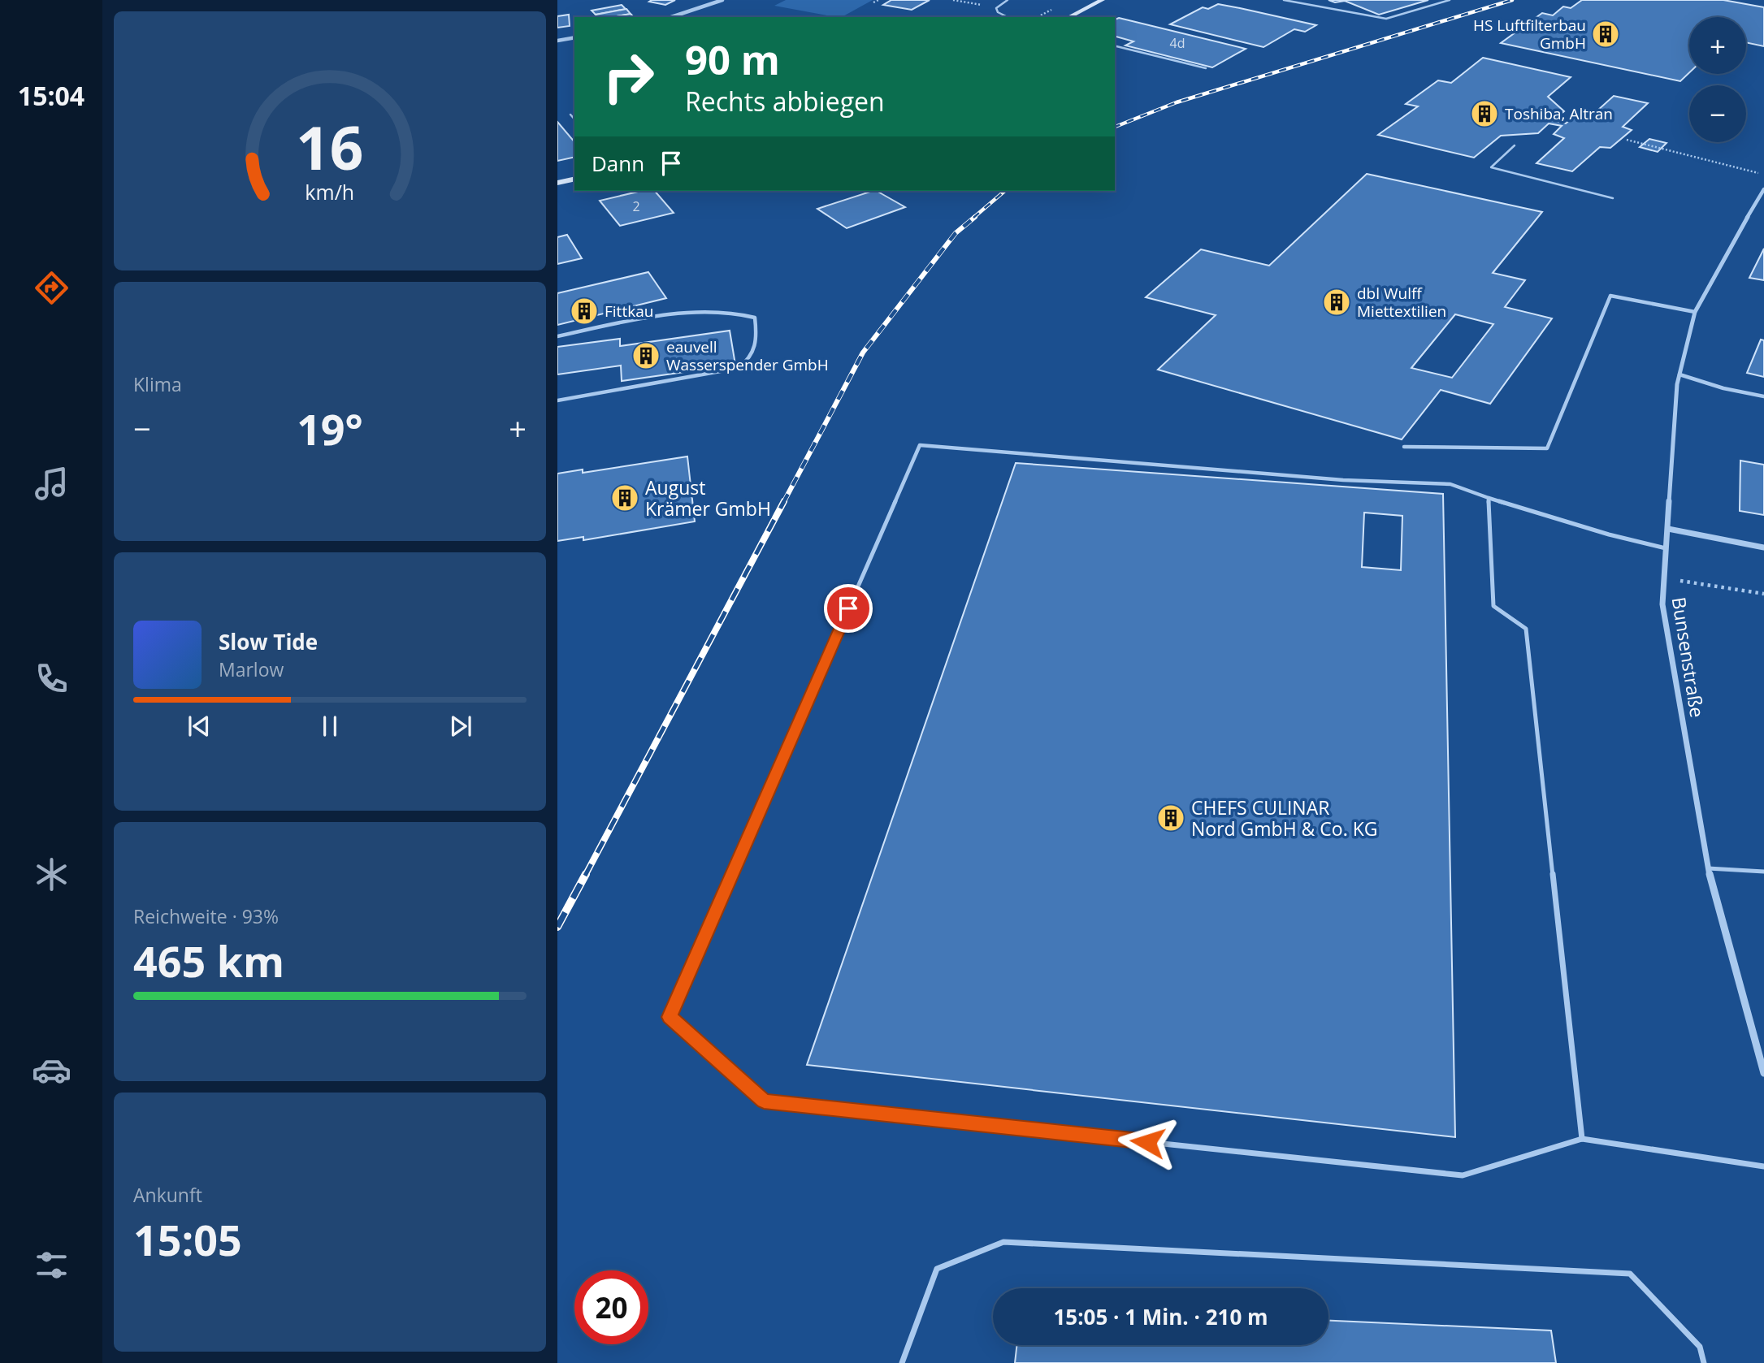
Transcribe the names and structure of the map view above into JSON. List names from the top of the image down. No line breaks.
{"streets":{"street":["Bunsenstraße"]},"places":{"building":["HS Luftfilterbau GmbH","Toshiba, Altran","dbl Wulff Miettextilien","Fittkau","eauvell Wasserspender GmbH","August Krämer GmbH","CHEFS CULINAR Nord GmbH & Co. KG"]},"house_numbers":["4d","2"],"page":{"tabs":"15:04","map_buttons":["+","−"],"turn":["90 m","Rechts abbiegen"],"then":"Dann","tile":["Klima",["Reichweite · 93%","465 km"],["Ankunft","15:05"]],"heat":["−","19°","+"],"song":["Slow Tide","Marlow"],"limit":"20","trip":"15:05 · 1 Min. · 210 m","gauge":["16","km/h"]}}
